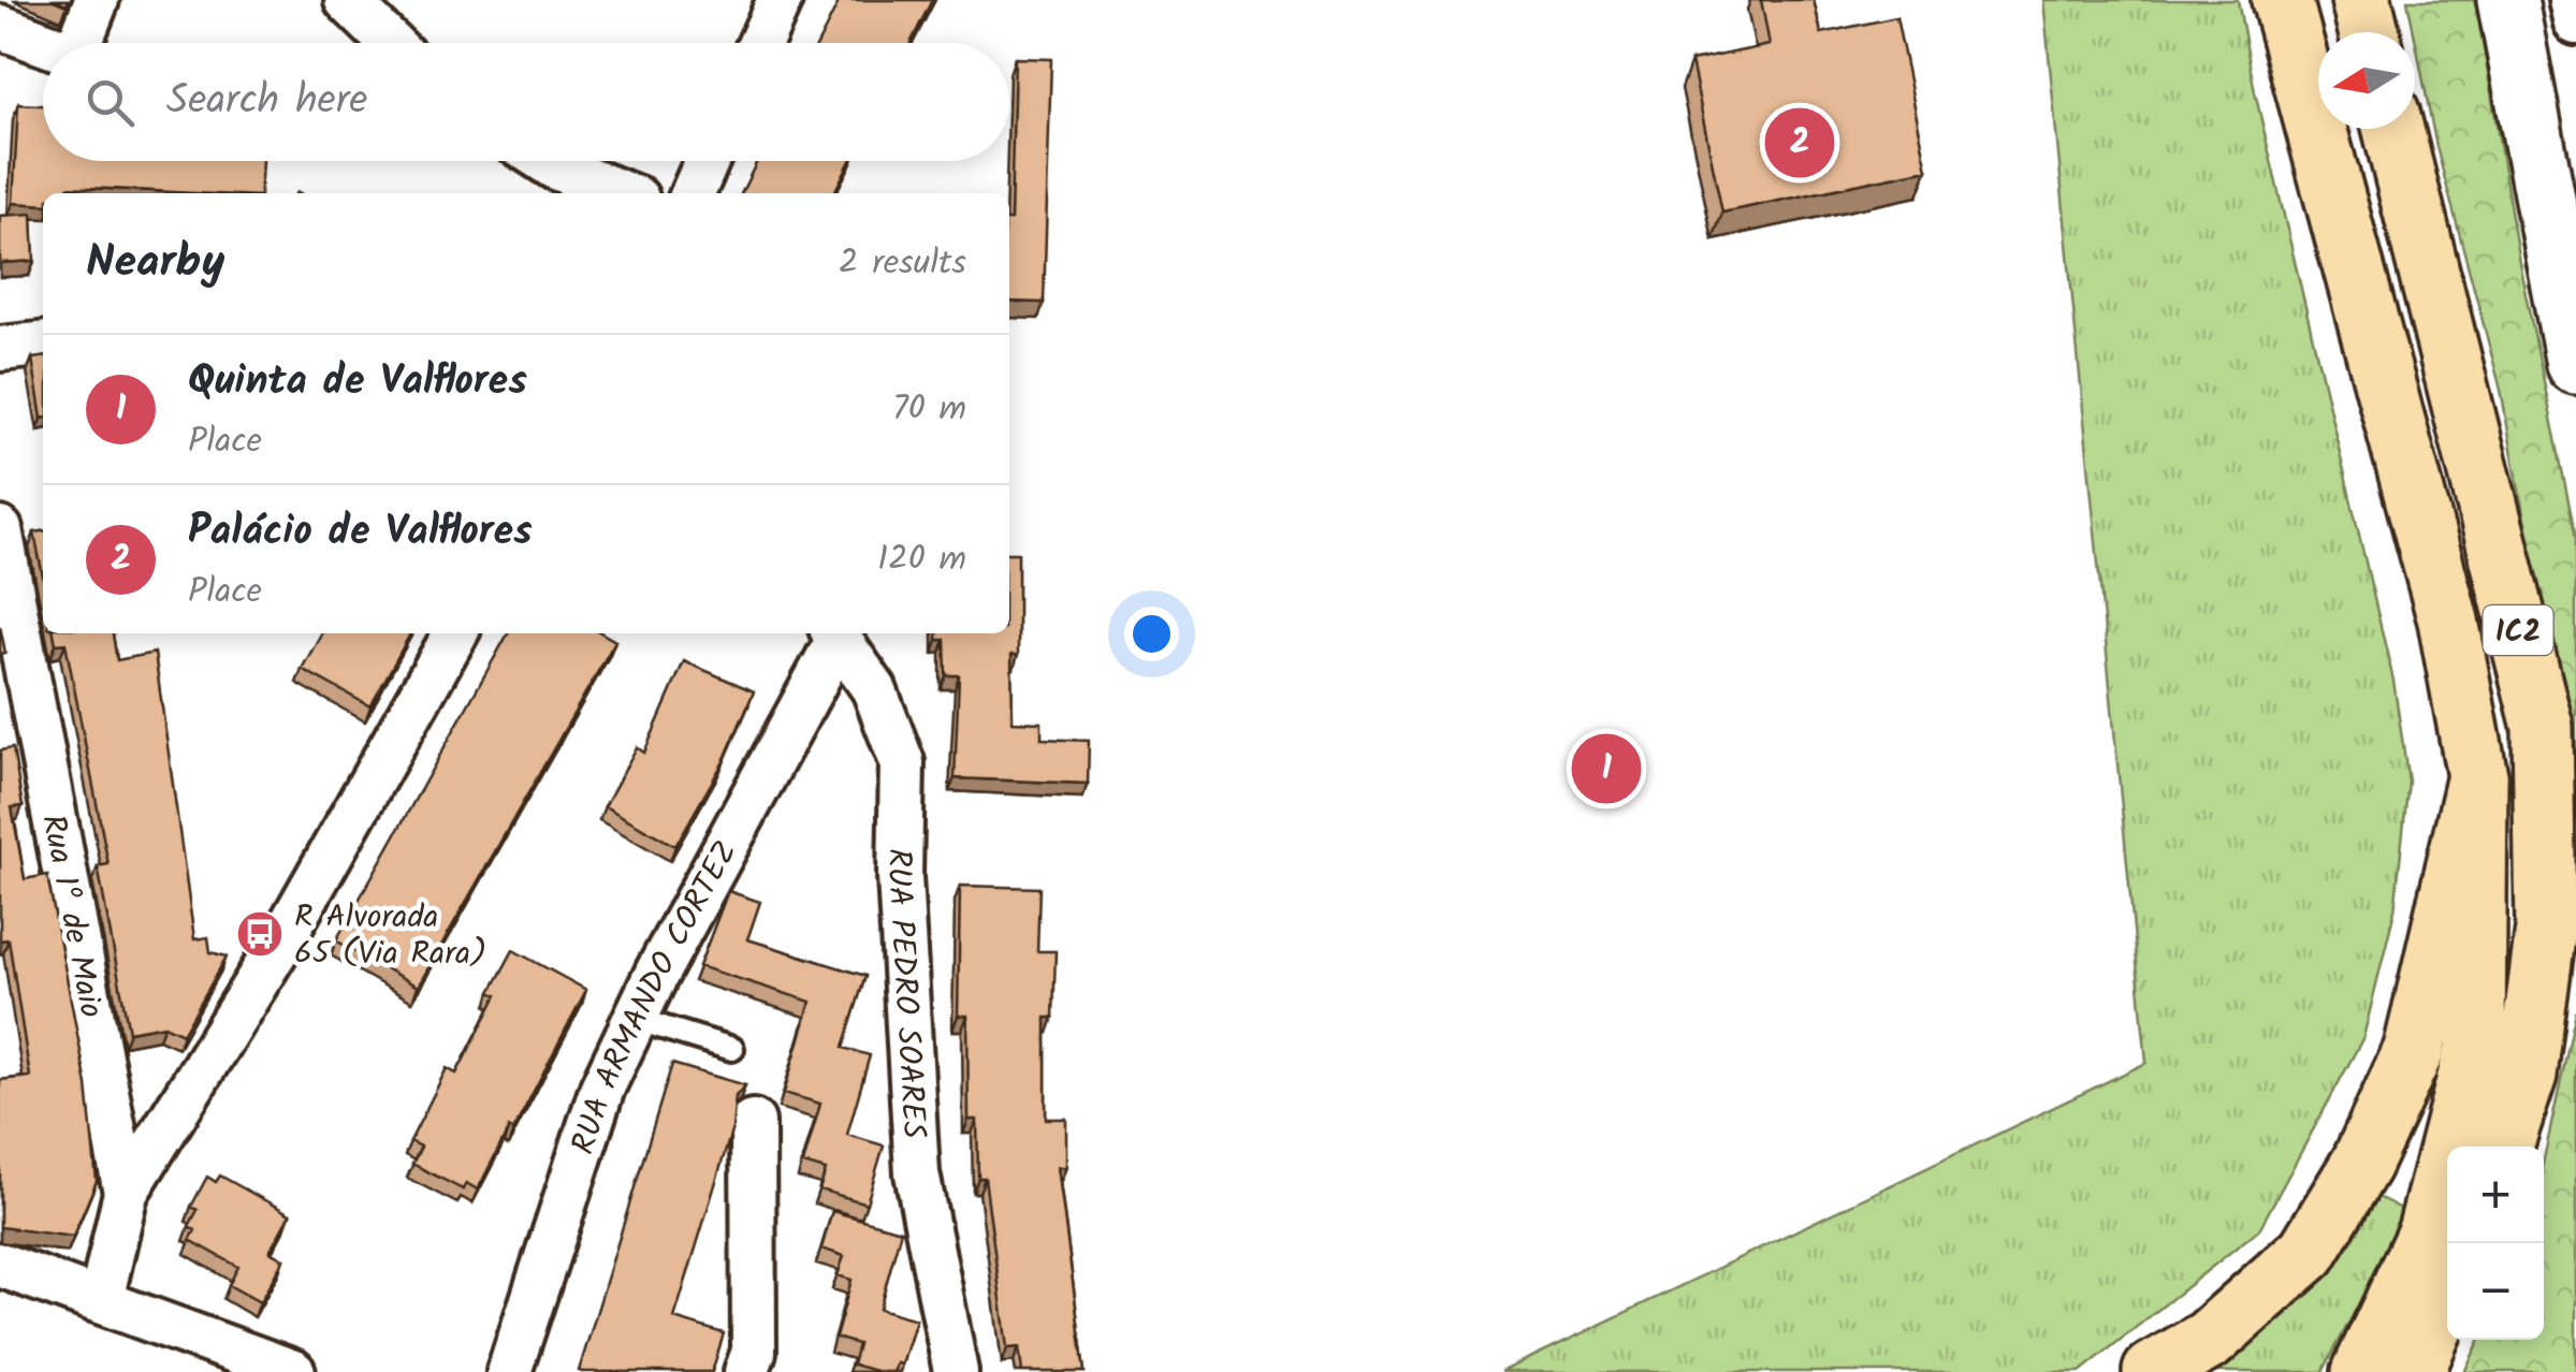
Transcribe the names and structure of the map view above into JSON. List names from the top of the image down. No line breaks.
{"streets":{"highway":["IC2"],"street":["Rua 1º de Maio","RUA PEDRO SOARES","RUA ARMANDO CORTEZ"]},"crossings":[["RUA PEDRO SOARES","RUA ARMANDO CORTEZ"]],"places":{"bus stop":["R Alvorada 65 (Via Rara)"]},"north":"left","page":{"search":"Search here","pins":["2","1"],"heading":["Nearby","2 results"],"list":[{"mark":"1","name":"Quinta de Valflores","note":"Place","value":"70 m"},{"mark":"2","name":"Palácio de Valflores","note":"Place","value":"120 m"}],"map_buttons":["+","−"]}}
